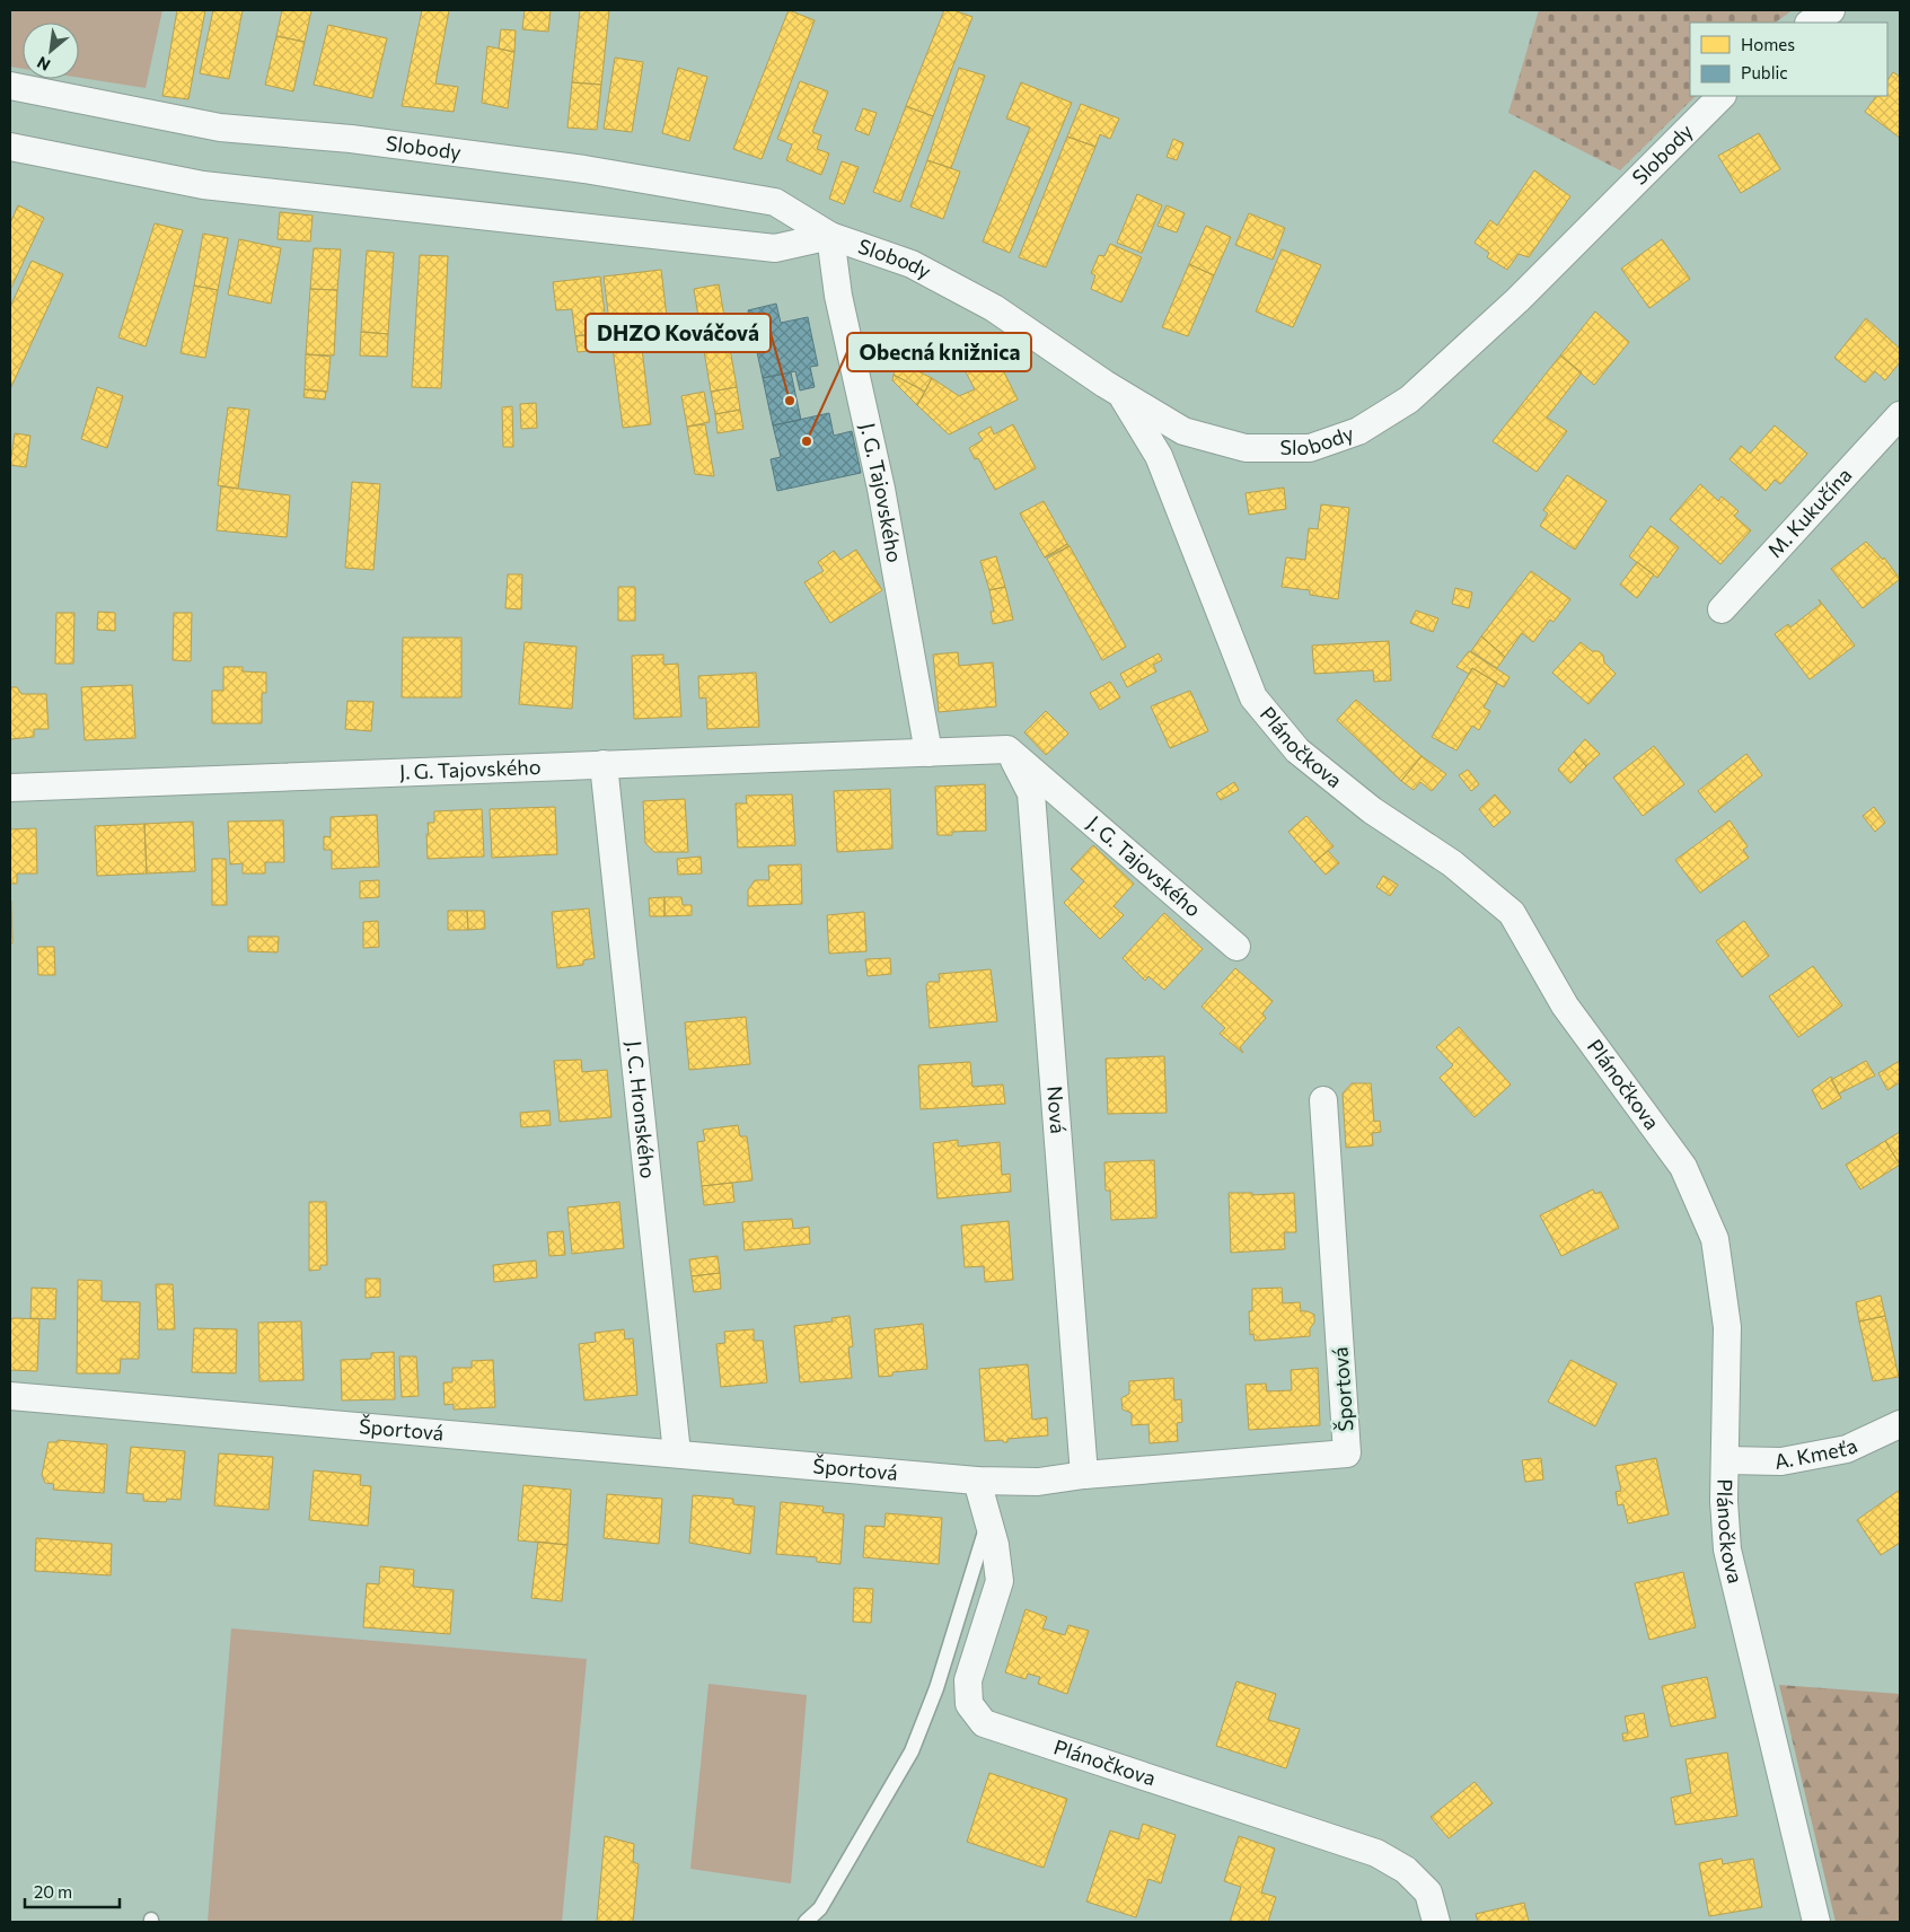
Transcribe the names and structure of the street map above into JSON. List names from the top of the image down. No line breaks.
{"streets":{"street":["Slobody","J. G. Tajovského","M. Kukučína","Plánočkova","J. C. Hronského","Nová","Športová","A. Kmeťa"]},"crossings":[["Slobody","J. G. Tajovského"],["Slobody","Plánočkova"],["J. G. Tajovského","J. C. Hronského"],["J. G. Tajovského","Nová"],["Plánočkova","Športová"],["Plánočkova","A. Kmeťa"],["J. C. Hronského","Športová"],["Nová","Športová"]],"places":["DHZO Kováčová","Obecná knižnica"],"legend":["Homes","Public"],"scale_bar":"20 m","north":"bottom left"}
